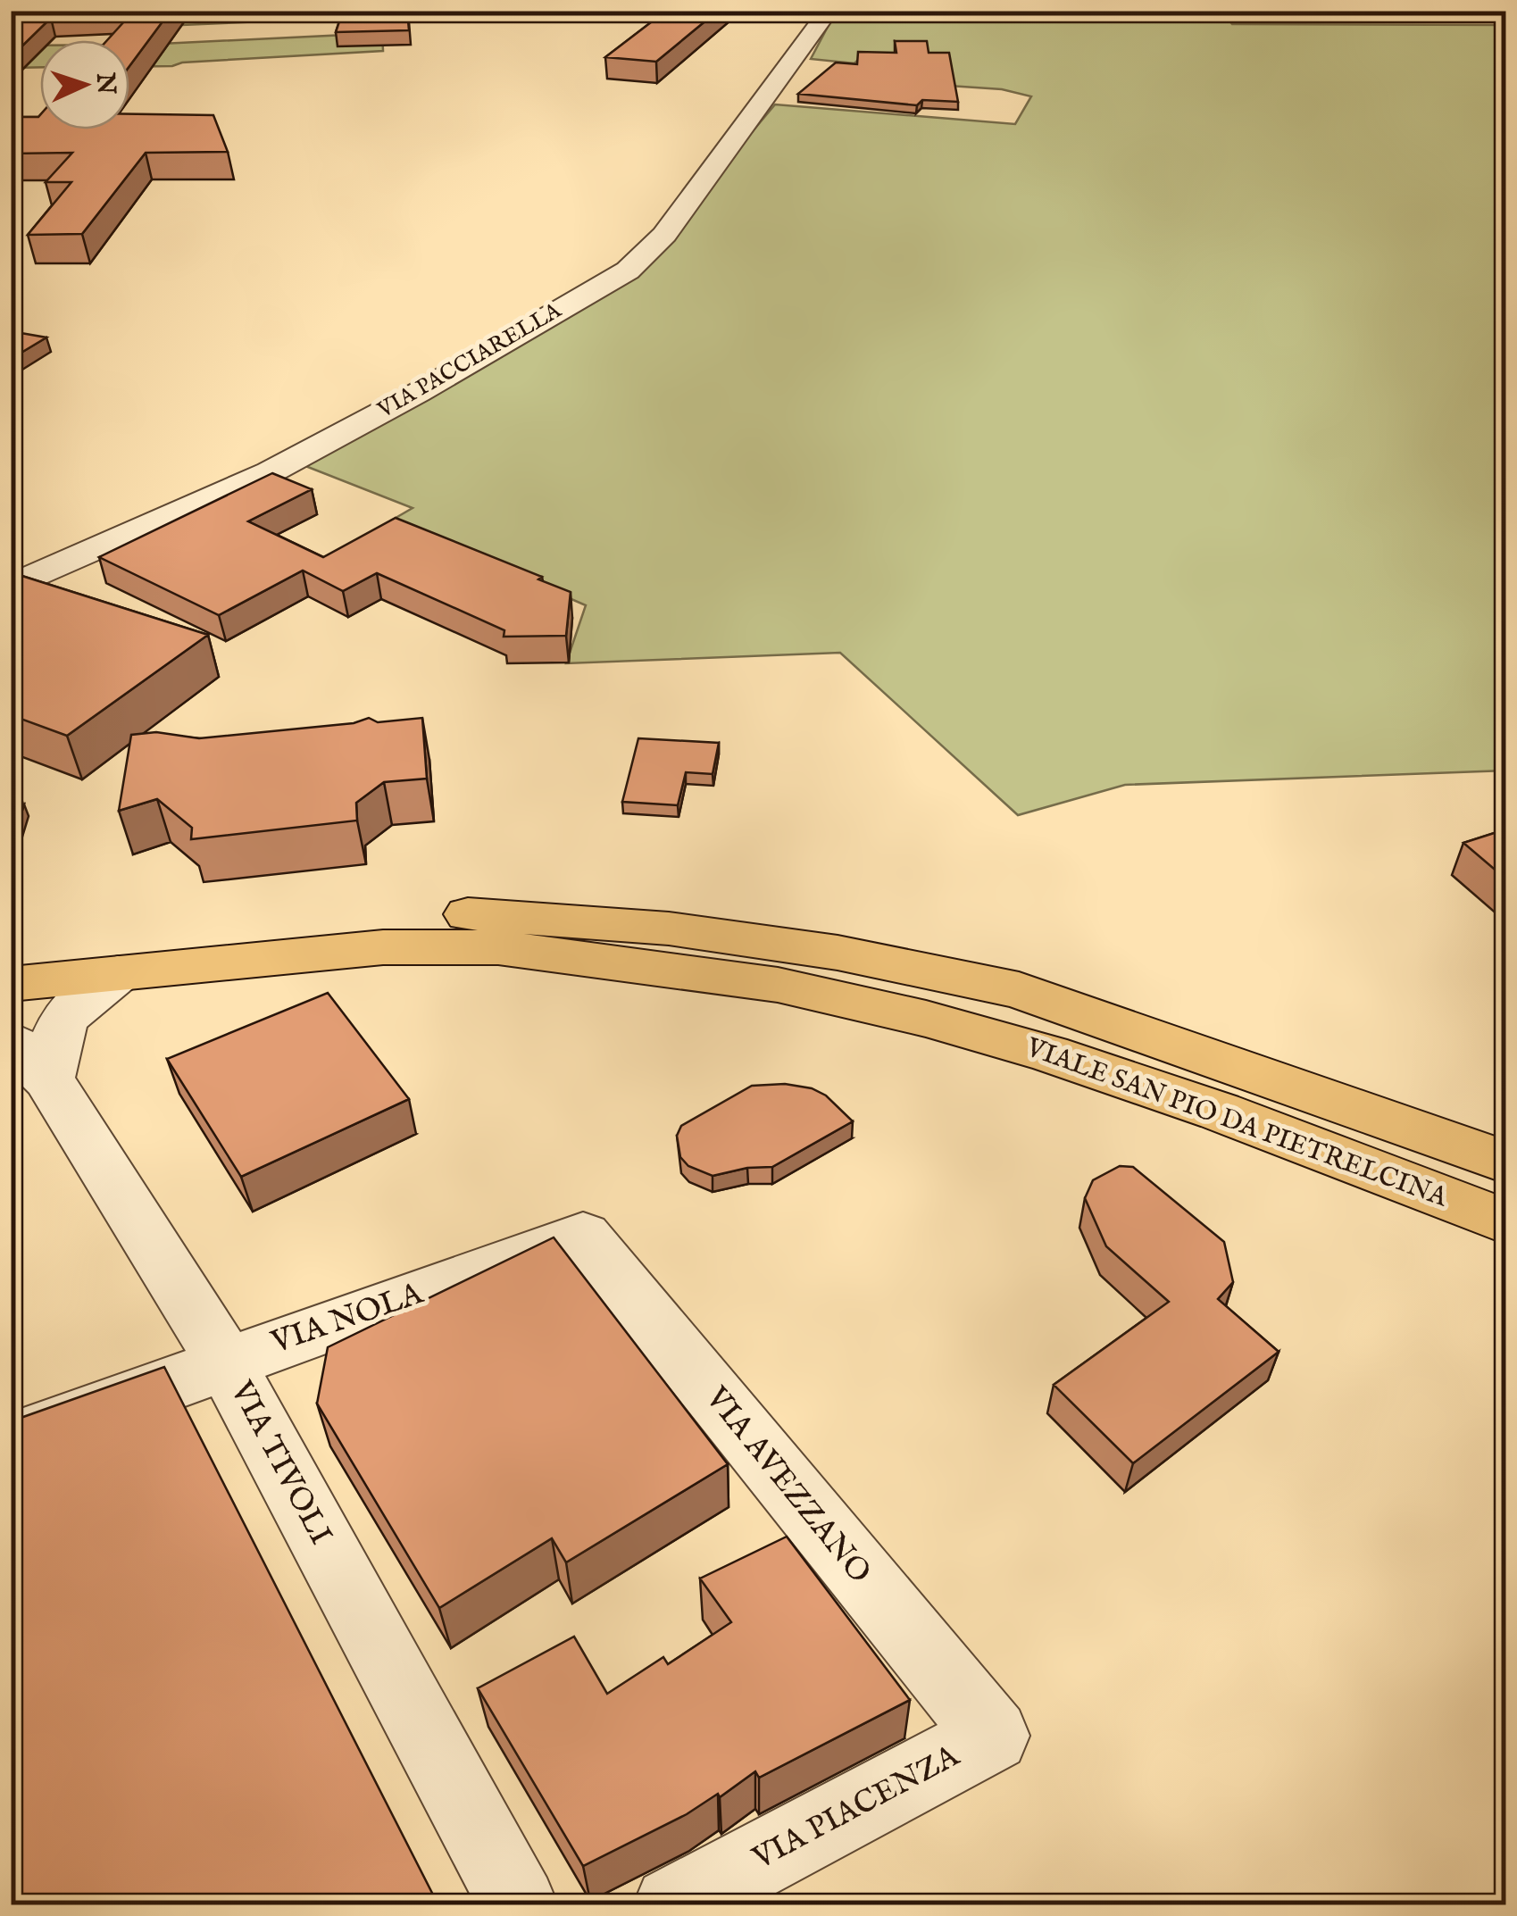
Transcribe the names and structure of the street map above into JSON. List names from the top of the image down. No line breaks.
{"streets":{"main road":["VIALE SAN PIO DA PIETRELCINA"],"street":["VIA PACCIARELLA","VIA NOLA","VIA TIVOLI","VIA AVEZZANO","VIA PIACENZA"]},"crossings":[["VIA NOLA","VIA TIVOLI"],["VIA NOLA","VIA AVEZZANO"],["VIA AVEZZANO","VIA PIACENZA"]],"north":"right"}
